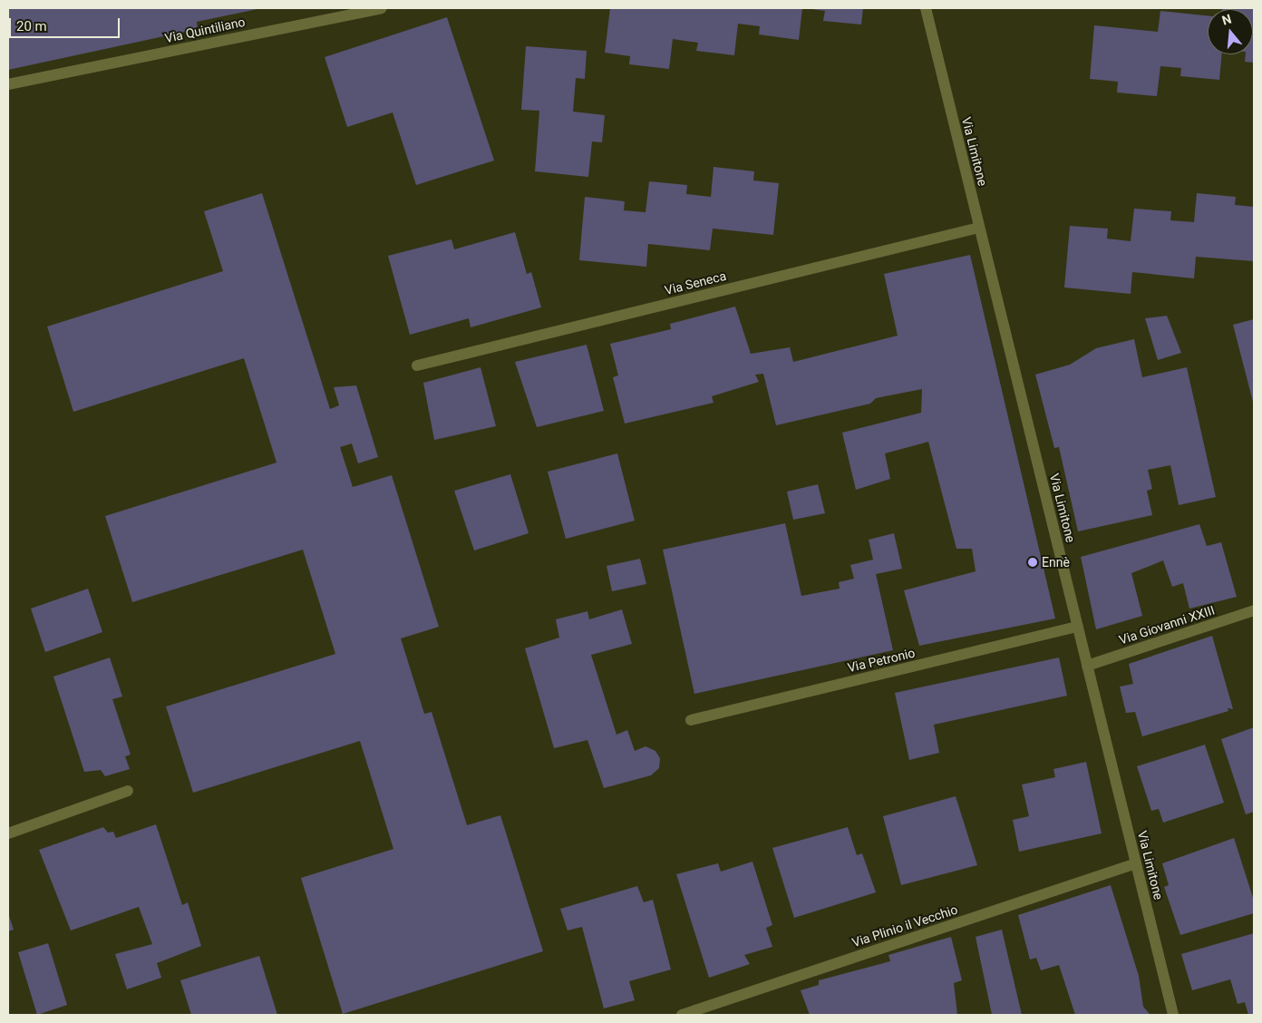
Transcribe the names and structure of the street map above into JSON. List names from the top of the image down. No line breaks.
{"streets":{"street":["Via Quintiliano","Via Limitone","Via Seneca","Via Giovanni XXIII","Via Petronio","Via Plinio il Vecchio"]},"crossings":[["Via Limitone","Via Seneca"],["Via Limitone","Via Giovanni XXIII"],["Via Limitone","Via Petronio"],["Via Limitone","Via Plinio il Vecchio"]],"places":["Ennè"],"scale_bar":"20 m","north":"top"}
